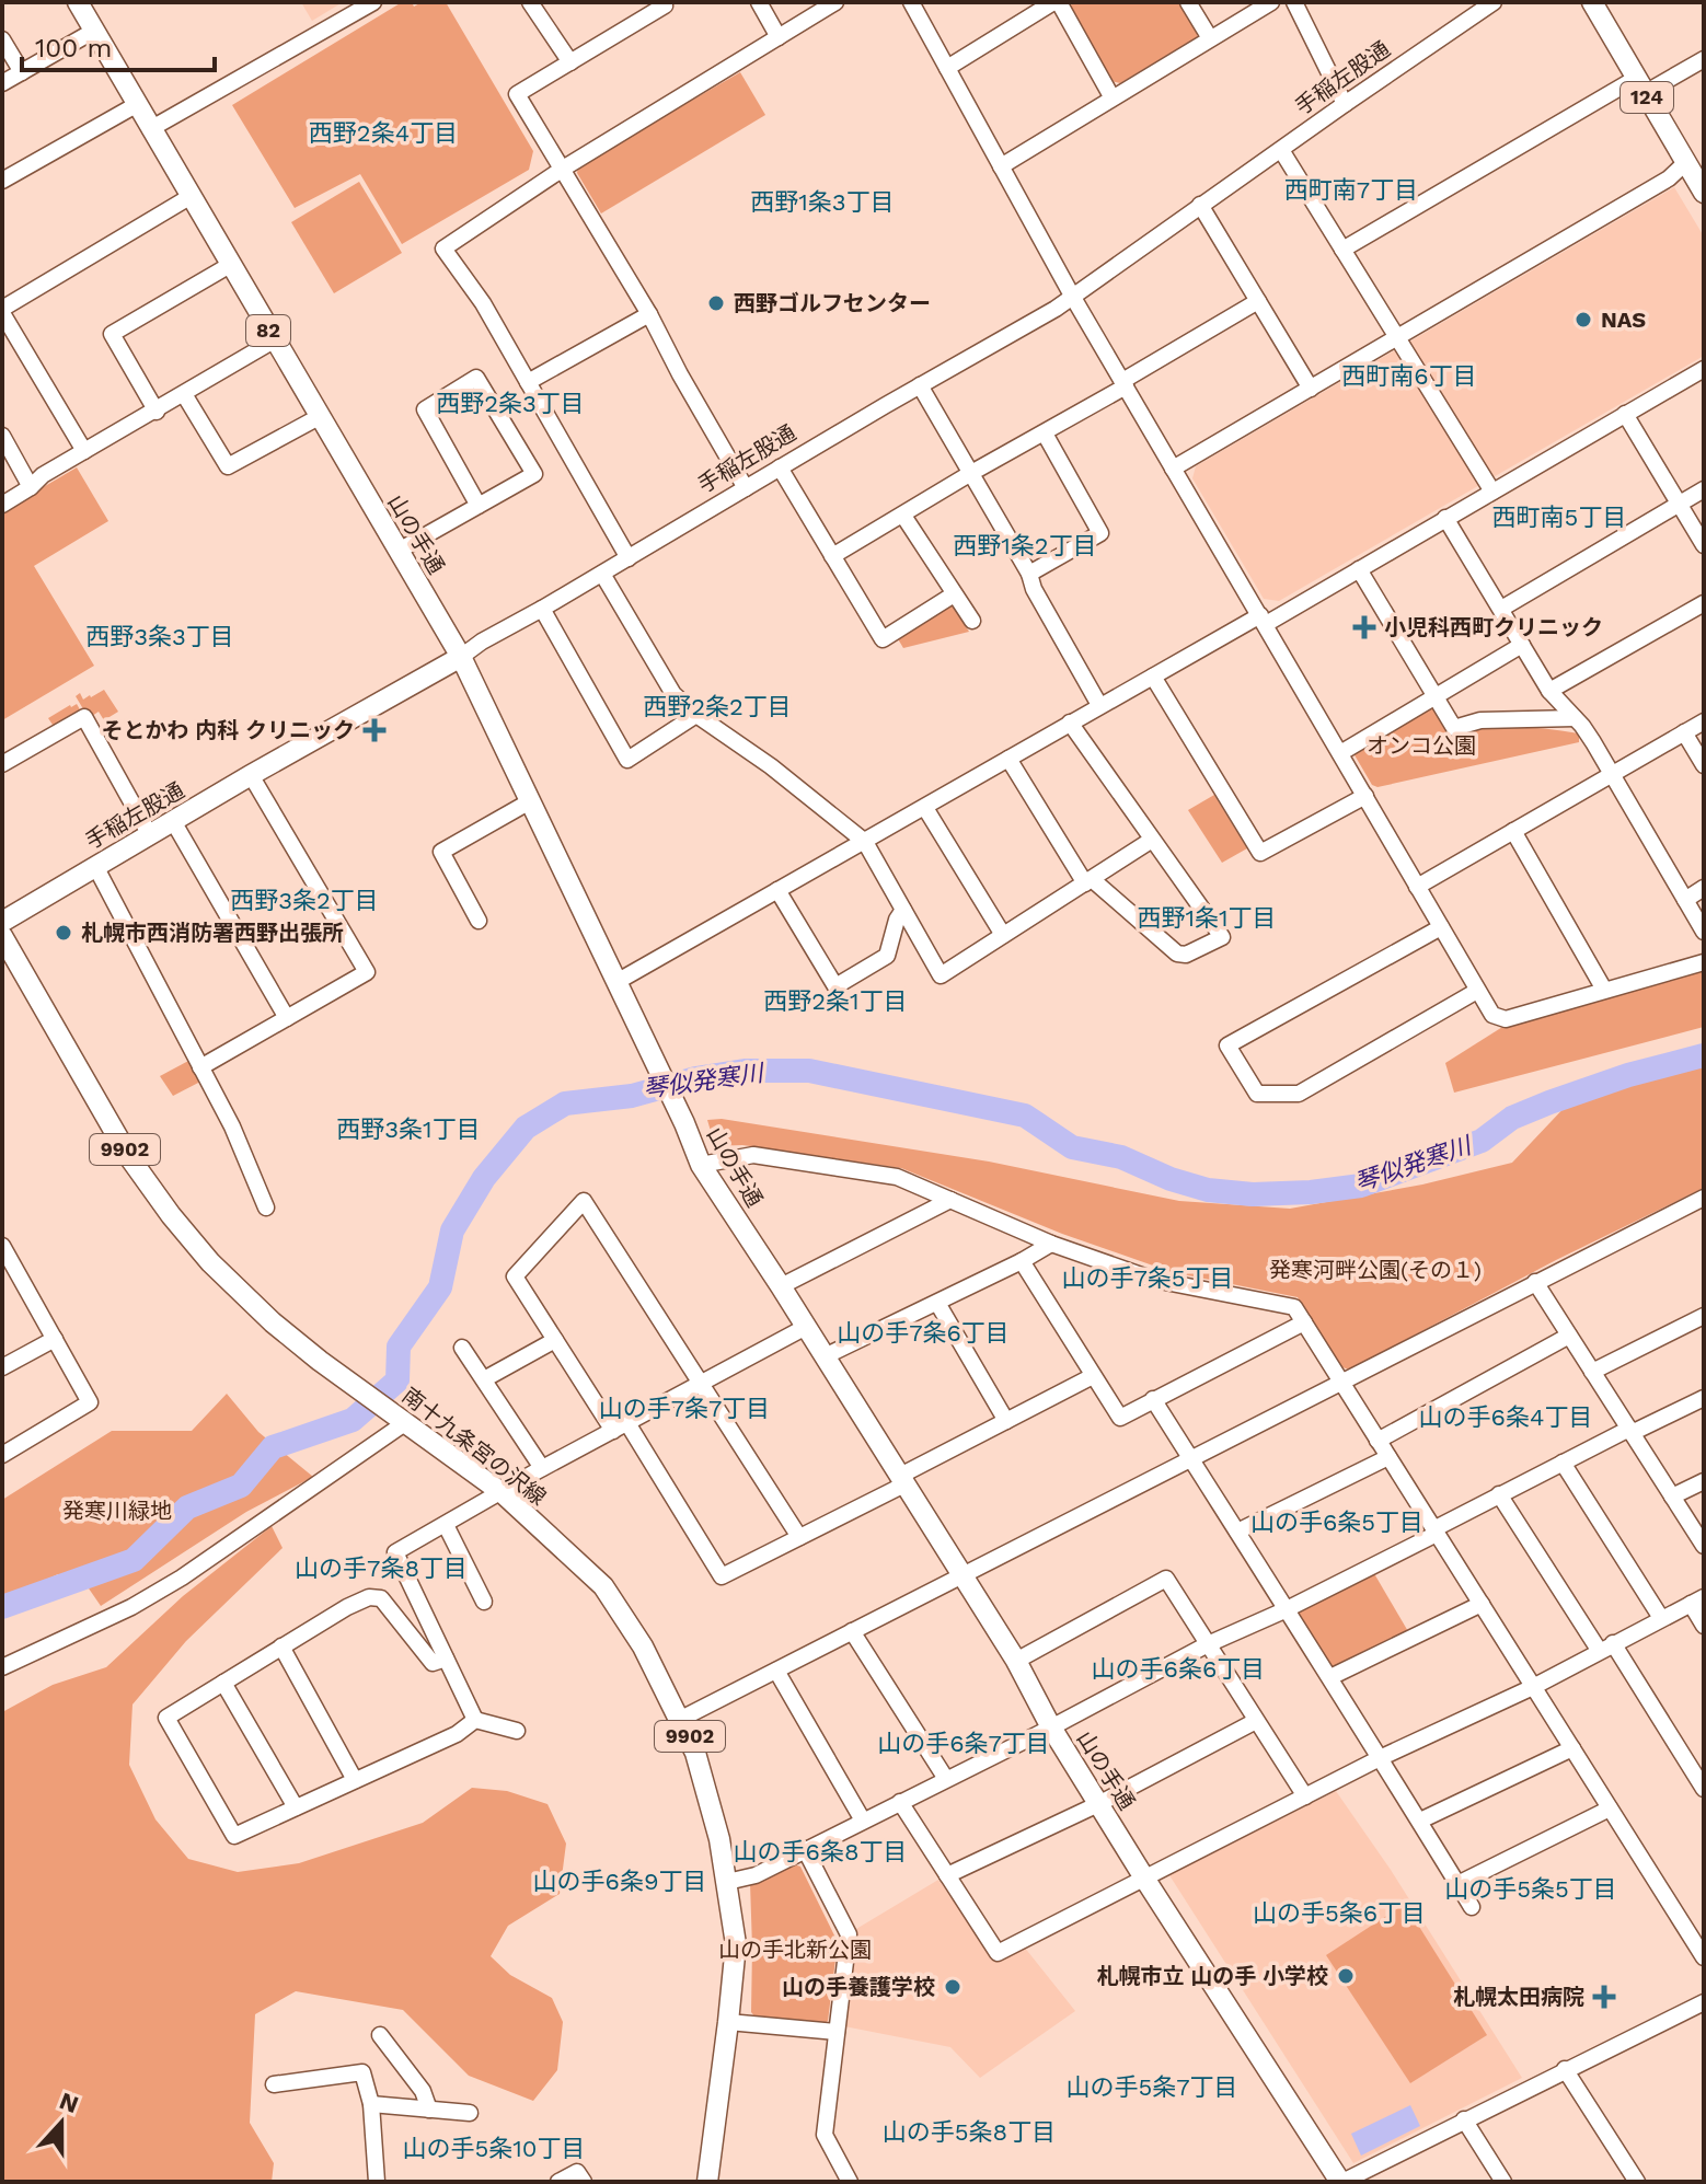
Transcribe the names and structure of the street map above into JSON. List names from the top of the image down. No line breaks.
{"streets":{"main road":["手稲左股通","124","82","山の手通","9902","南十九条宮の沢線"]},"crossings":[["手稲左股通","山の手通"]],"districts":["西野2条4丁目","西町南7丁目","西野1条3丁目","西町南6丁目","西野2条3丁目","西町南5丁目","西野1条2丁目","西野3条3丁目","西野2条2丁目","西野3条2丁目","西野1条1丁目","西野2条1丁目","西野3条1丁目","山の手7条5丁目","山の手7条6丁目","山の手7条7丁目","山の手6条4丁目","山の手6条5丁目","山の手7条8丁目","山の手6条6丁目","山の手6条7丁目","山の手6条8丁目","山の手6条9丁目","山の手5条5丁目","山の手5条6丁目","山の手5条7丁目","山の手5条8丁目","山の手5条10丁目"],"water":["琴似発寒川"],"parks":["オンコ公園","発寒河畔公園(その１)","発寒川緑地","山の手北新公園"],"places":{"other":["西野ゴルフセンター","NAS","札幌市西消防署西野出張所","札幌市立 山の手 小学校","山の手養護学校"],"health":["小児科西町クリニック","そとかわ 内科 クリニック","札幌太田病院"]},"scale_bar":"100 m","north":"top"}
